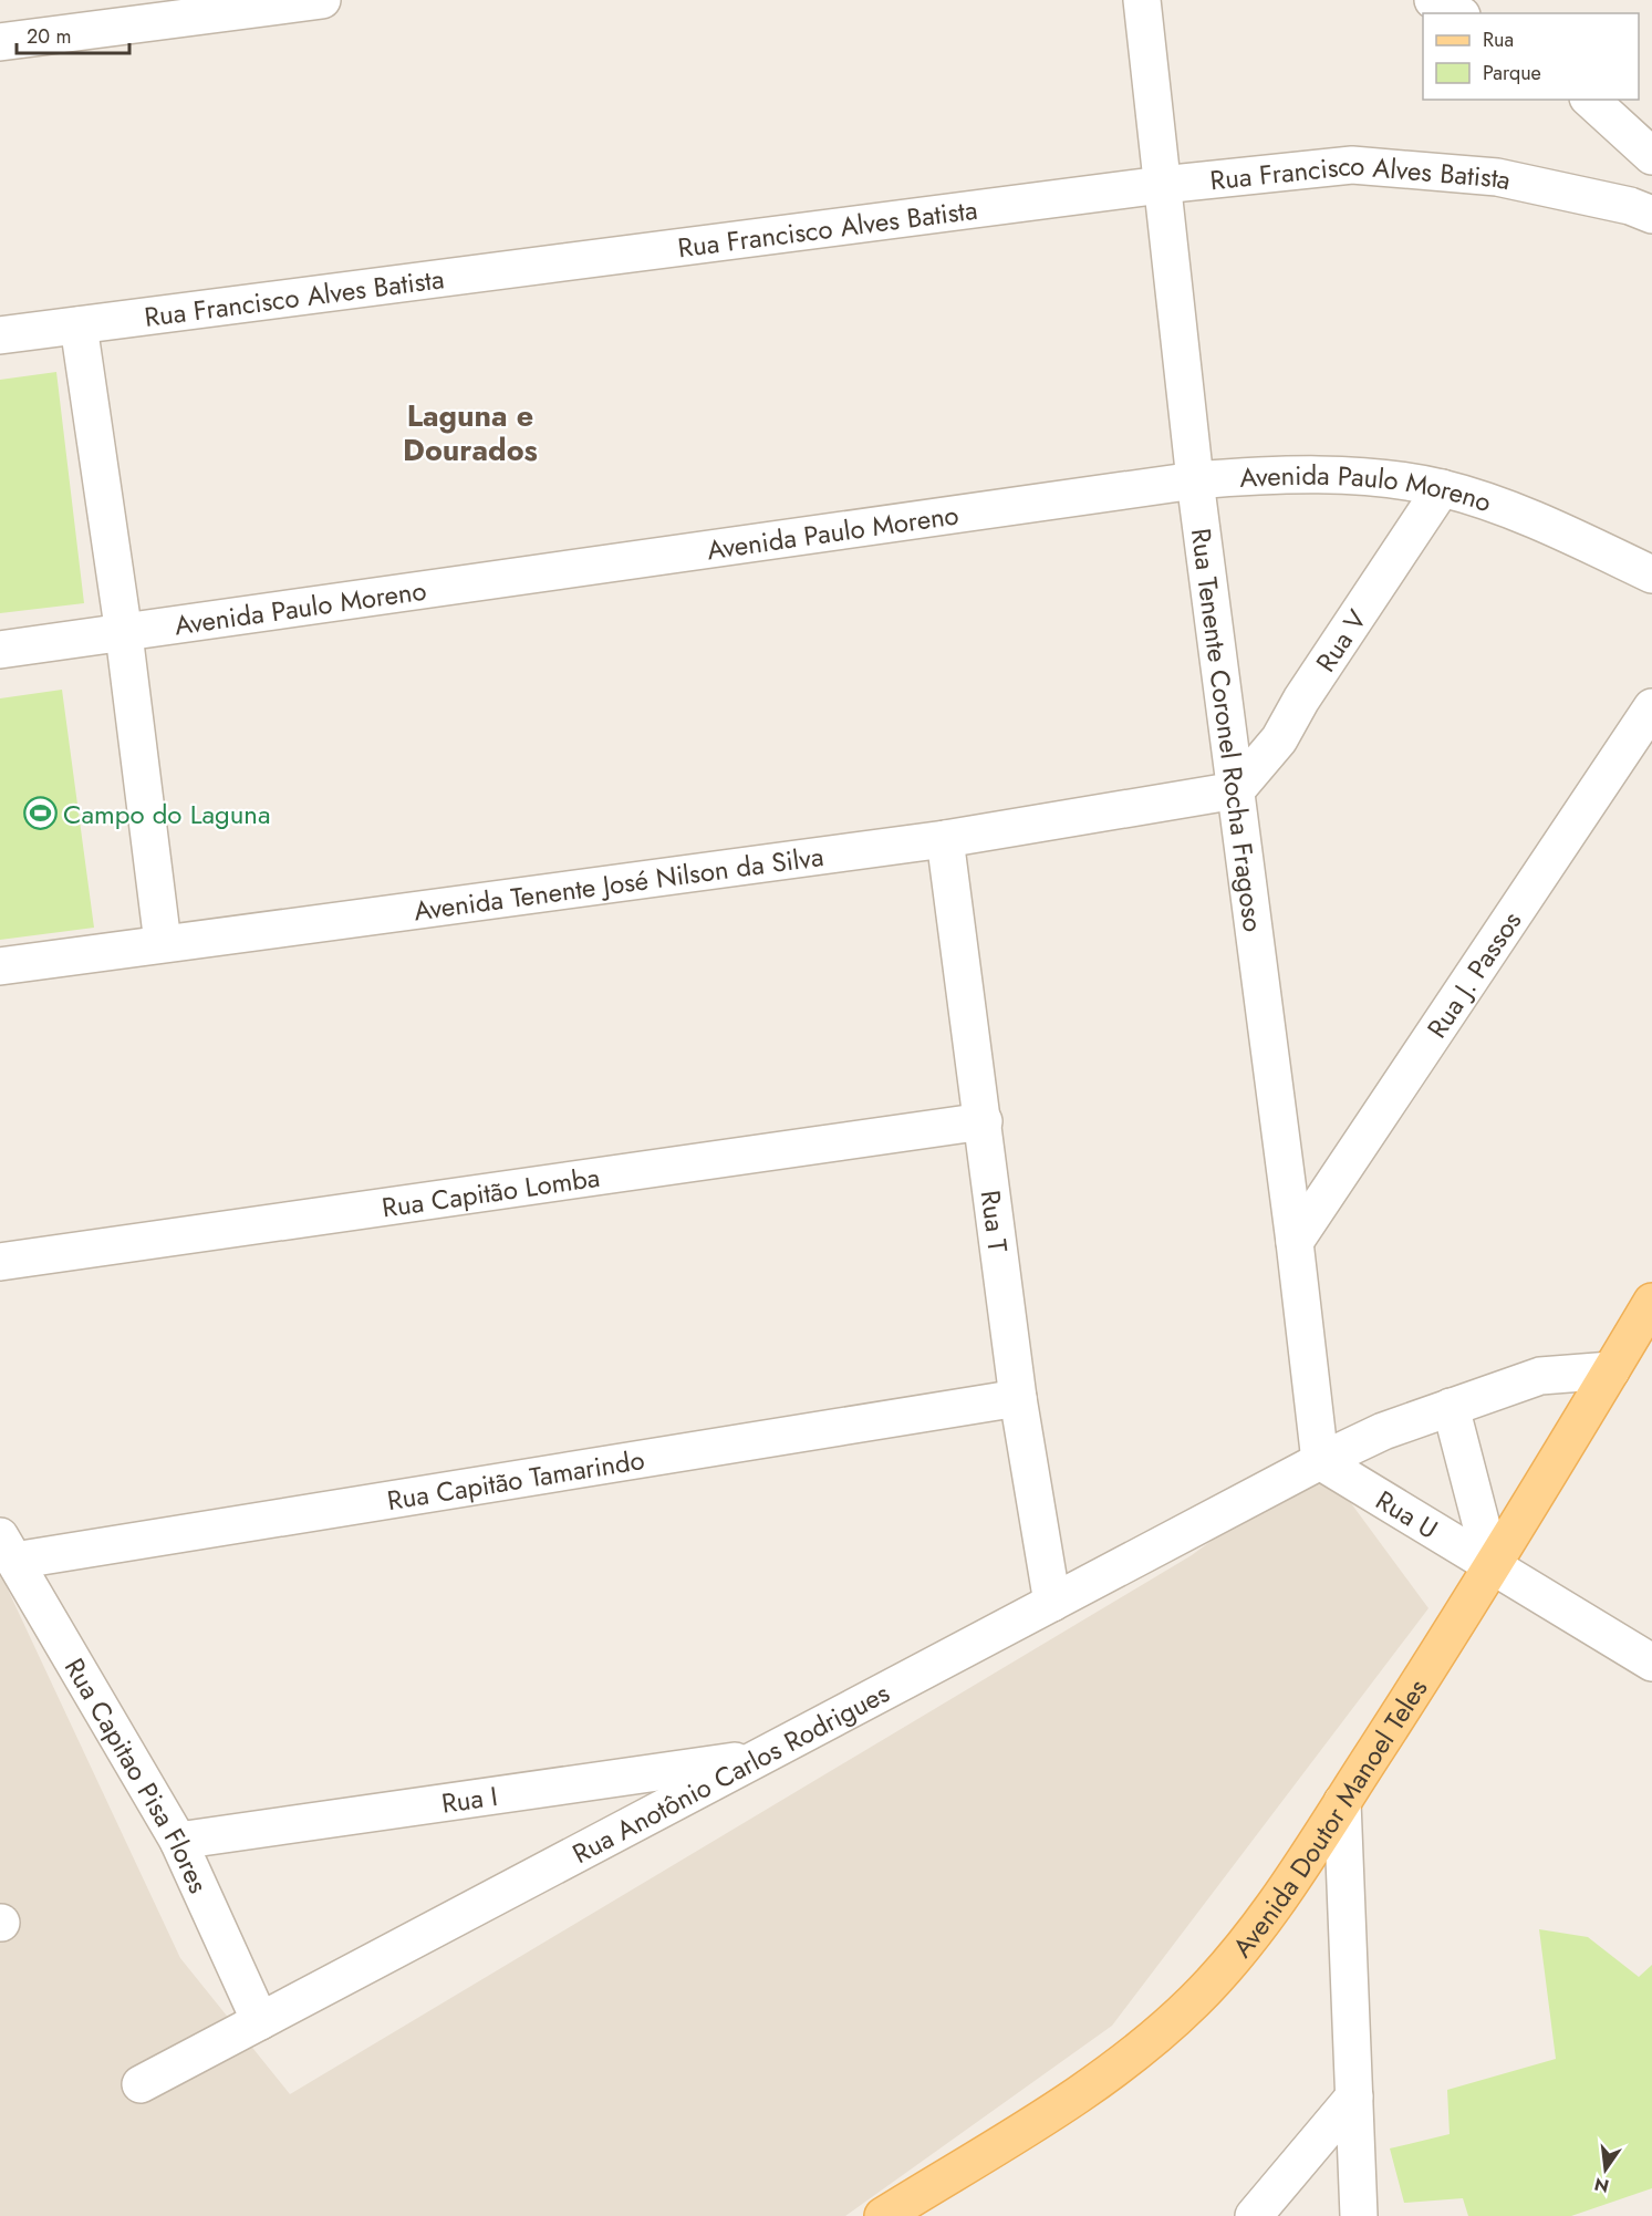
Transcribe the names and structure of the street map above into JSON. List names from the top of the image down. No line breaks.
{"streets":{"main road":["Avenida Doutor Manoel Teles"],"street":["Rua Francisco Alves Batista","Avenida Paulo Moreno","Rua V","Rua Tenente Coronel Rocha Fragoso","Avenida Tenente José Nilson da Silva","Rua J. Passos","Rua Capitão Lomba","Rua T","Rua Capitão Tamarindo","Rua U","Rua Anotônio Carlos Rodrigues","Rua Capitao Pisa Flores","Rua I"]},"crossings":[["Rua Francisco Alves Batista","Rua Tenente Coronel Rocha Fragoso"],["Avenida Paulo Moreno","Rua V"],["Avenida Paulo Moreno","Rua Tenente Coronel Rocha Fragoso"],["Rua V","Rua Tenente Coronel Rocha Fragoso"],["Rua V","Avenida Tenente José Nilson da Silva"],["Rua Tenente Coronel Rocha Fragoso","Avenida Tenente José Nilson da Silva"],["Rua Tenente Coronel Rocha Fragoso","Rua J. Passos"],["Rua Tenente Coronel Rocha Fragoso","Rua U"],["Rua Tenente Coronel Rocha Fragoso","Rua Anotônio Carlos Rodrigues"],["Avenida Tenente José Nilson da Silva","Rua T"],["Rua Capitão Lomba","Rua T"],["Rua T","Rua Capitão Tamarindo"],["Rua T","Rua Anotônio Carlos Rodrigues"],["Rua Capitão Tamarindo","Rua Capitao Pisa Flores"],["Rua U","Rua Anotônio Carlos Rodrigues"],["Rua U","Avenida Doutor Manoel Teles"],["Rua Anotônio Carlos Rodrigues","Rua Capitao Pisa Flores"],["Rua Anotônio Carlos Rodrigues","Rua I"],["Rua Anotônio Carlos Rodrigues","Avenida Doutor Manoel Teles"],["Rua Capitao Pisa Flores","Rua I"]],"districts":["Laguna e Dourados"],"places":{"sports":["Campo do Laguna"]},"legend":["Rua","Parque"],"scale_bar":"20 m","north":"bottom"}
